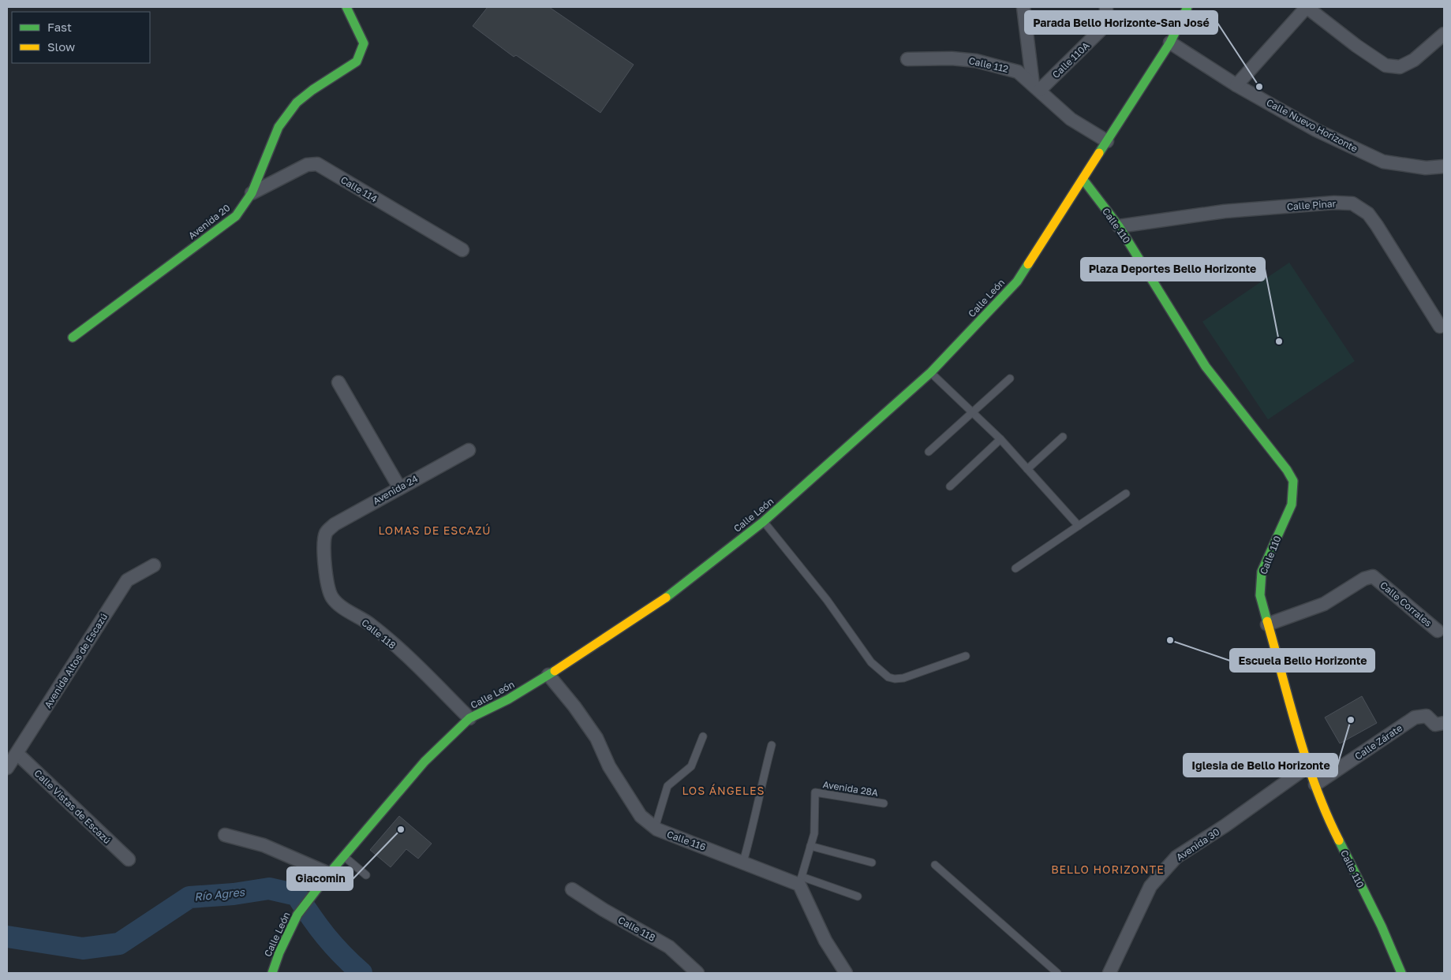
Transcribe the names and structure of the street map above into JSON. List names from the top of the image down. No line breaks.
{"streets":{"street":["Calle 110A","Calle 112","Calle Nuevo Horizonte","Calle 114","Calle Pinar","Avenida 20","Calle 110","Calle León","Avenida 24","Calle Corrales","Calle 118","Avenida Altos de Escazú","Calle Zárate","Calle Vistas de Escazú","Calle 116","Avenida 30"],"lane":["Avenida 28A"]},"crossings":[["Calle 110A","Calle 112"],["Calle Nuevo Horizonte","Calle León"],["Calle 114","Avenida 20"],["Calle Pinar","Calle 110"],["Calle 110","Calle León"],["Calle 110","Calle Corrales"],["Calle 110","Calle Zárate"],["Calle 110","Avenida 30"],["Calle León","Calle 118"],["Calle León","Calle 116"],["Avenida 24","Calle 118"],["Avenida Altos de Escazú","Calle Vistas de Escazú"],["Avenida 28A","Calle 116"]],"districts":["LOMAS DE ESCAZÚ","LOS ÁNGELES","BELLO HORIZONTE"],"water":["Río Agres"],"places":["Parada Bello Horizonte-San José","Plaza Deportes Bello Horizonte","Escuela Bello Horizonte","Iglesia de Bello Horizonte","Giacomin"],"legend":["Fast","Slow"]}
